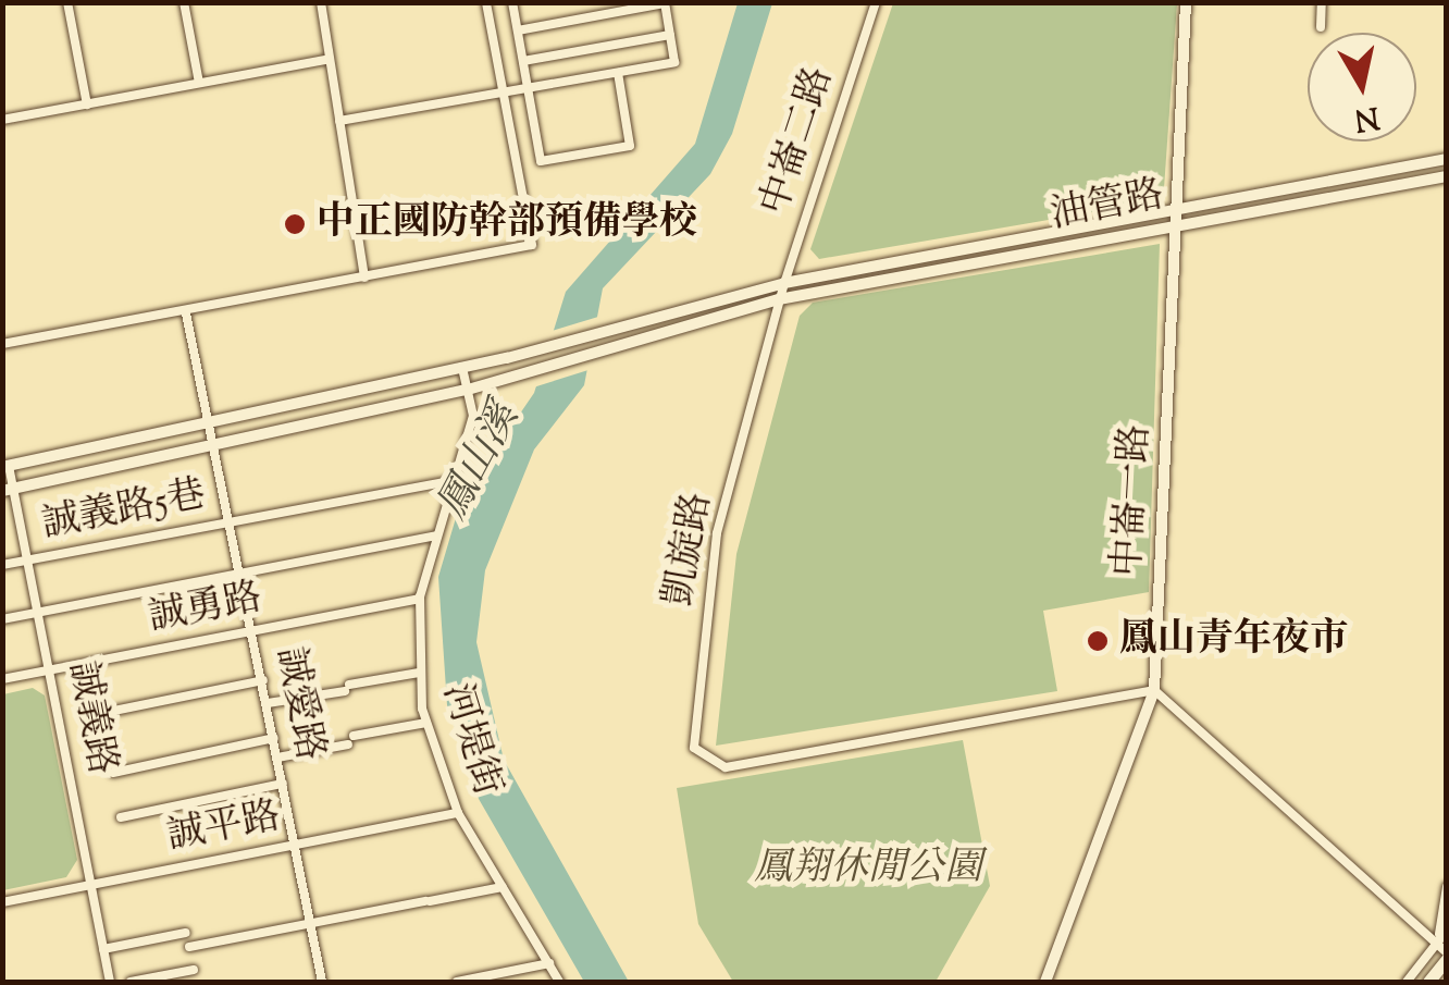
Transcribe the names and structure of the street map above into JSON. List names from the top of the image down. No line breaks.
{"streets":{"street":["中崙二路","油管路","中崙一路","誠義路5巷","凱旋路","誠勇路","誠愛路","誠義路","河堤街","誠平路"]},"crossings":[["中崙二路","油管路"],["中崙二路","凱旋路"],["油管路","中崙一路"],["油管路","凱旋路"],["中崙一路","凱旋路"],["誠義路5巷","誠愛路"],["誠義路5巷","誠義路"],["誠義路5巷","河堤街"],["誠勇路","誠愛路"],["誠勇路","誠義路"],["誠勇路","河堤街"],["誠愛路","誠平路"],["誠義路","誠平路"],["河堤街","誠平路"]],"water":["鳳山溪"],"parks":["鳳翔休閒公園"],"places":["中正國防幹部預備學校","鳳山青年夜市"],"north":"bottom"}
